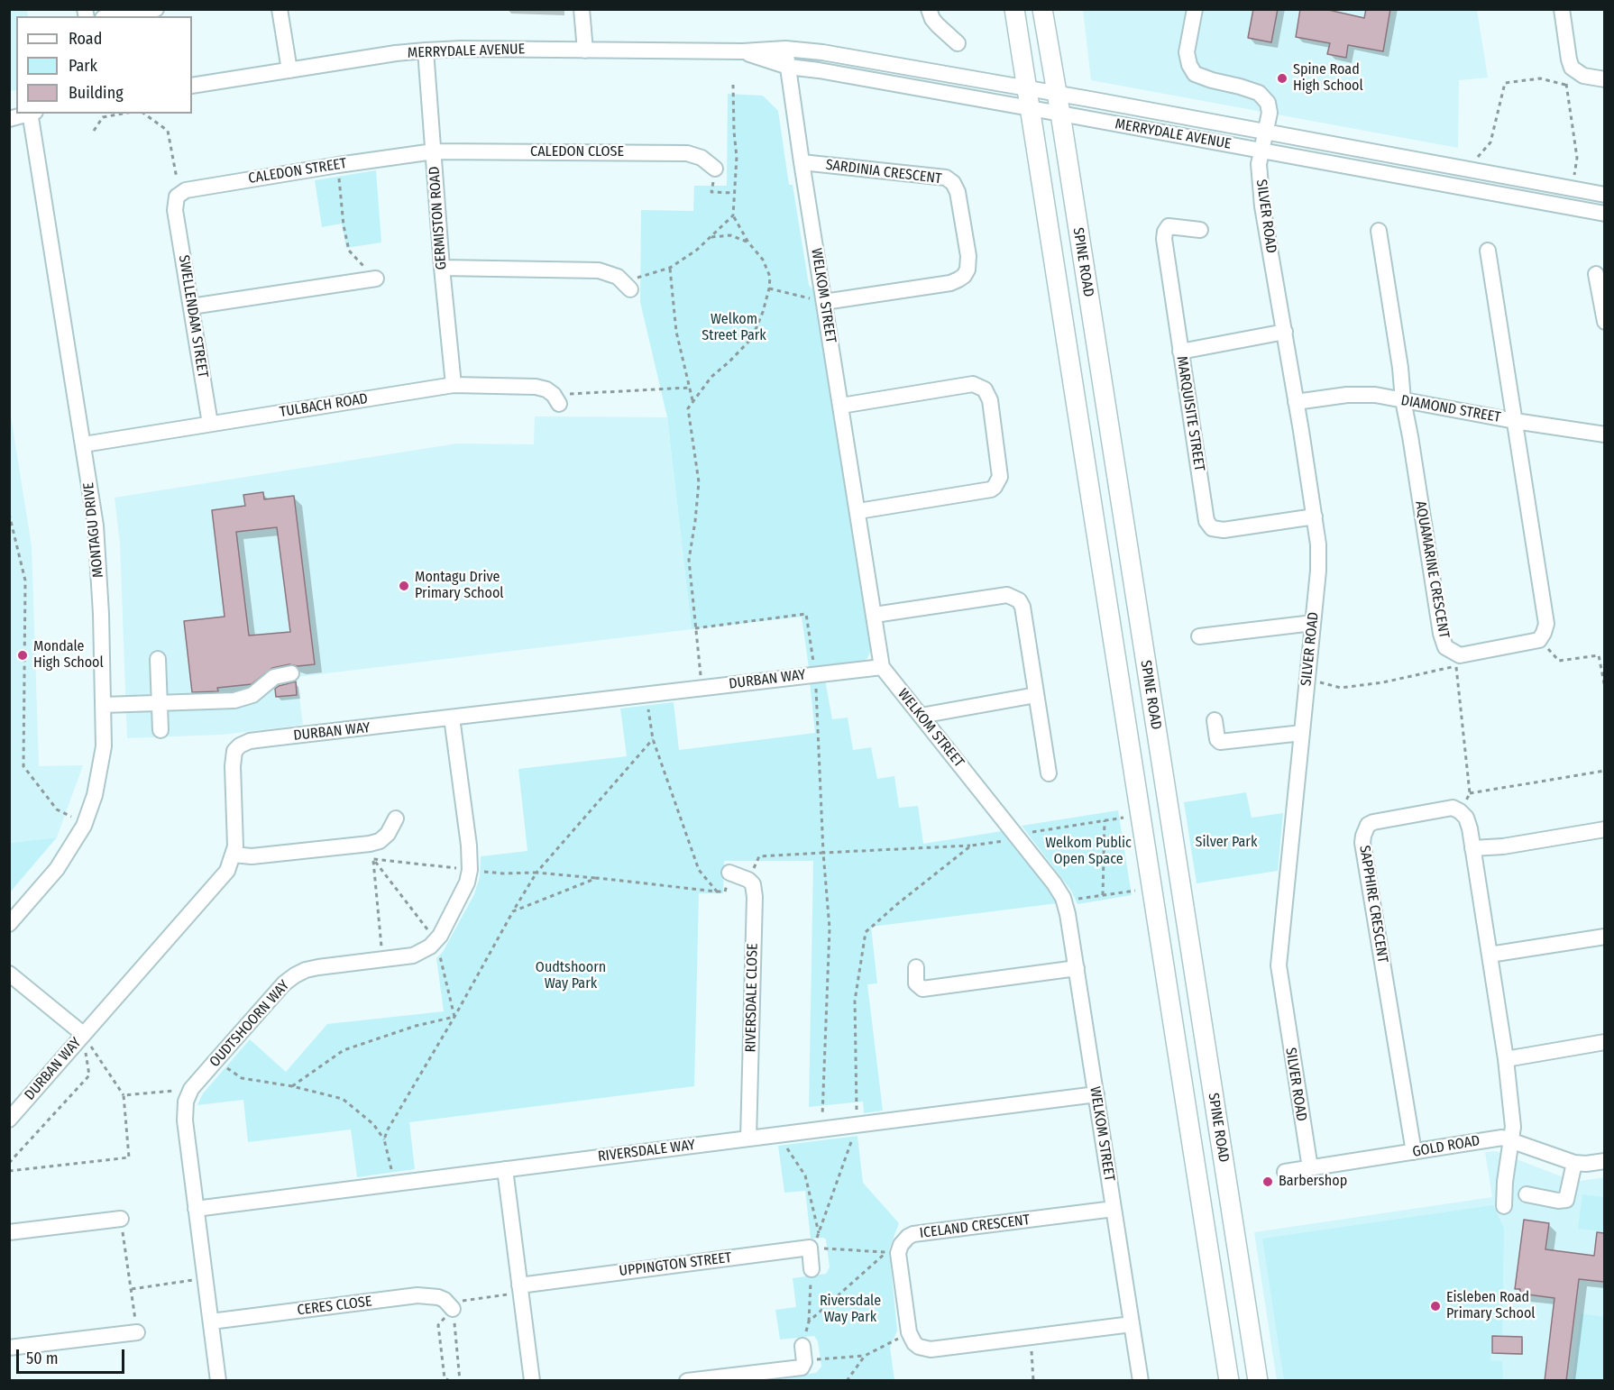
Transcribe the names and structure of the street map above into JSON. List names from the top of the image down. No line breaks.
{"streets":{"main road":["SPINE ROAD"],"street":["MERRYDALE AVENUE","CALEDON CLOSE","CALEDON STREET","SARDINIA CRESCENT","SILVER ROAD","GERMISTON ROAD","WELKOM STREET","SWELLENDAM STREET","TULBACH ROAD","DIAMOND STREET","MARQUISITE STREET","MONTAGU DRIVE","AQUAMARINE CRESCENT","DURBAN WAY","SAPPHIRE CRESCENT","RIVERSDALE CLOSE","OUDTSHOORN WAY","GOLD ROAD","RIVERSDALE WAY","ICELAND CRESCENT","UPPINGTON STREET","CERES CLOSE"]},"crossings":[["MERRYDALE AVENUE","SILVER ROAD"],["MERRYDALE AVENUE","GERMISTON ROAD"],["MERRYDALE AVENUE","SPINE ROAD"],["MERRYDALE AVENUE","WELKOM STREET"],["CALEDON CLOSE","CALEDON STREET"],["CALEDON CLOSE","GERMISTON ROAD"],["CALEDON STREET","GERMISTON ROAD"],["CALEDON STREET","SWELLENDAM STREET"],["SARDINIA CRESCENT","WELKOM STREET"],["SILVER ROAD","DIAMOND STREET"],["SILVER ROAD","MARQUISITE STREET"],["SILVER ROAD","GOLD ROAD"],["GERMISTON ROAD","TULBACH ROAD"],["WELKOM STREET","DURBAN WAY"],["WELKOM STREET","RIVERSDALE WAY"],["WELKOM STREET","ICELAND CRESCENT"],["SWELLENDAM STREET","TULBACH ROAD"],["TULBACH ROAD","MONTAGU DRIVE"],["DIAMOND STREET","AQUAMARINE CRESCENT"],["DURBAN WAY","OUDTSHOORN WAY"],["SAPPHIRE CRESCENT","GOLD ROAD"],["RIVERSDALE CLOSE","RIVERSDALE WAY"],["OUDTSHOORN WAY","RIVERSDALE WAY"],["OUDTSHOORN WAY","CERES CLOSE"]],"parks":["Welkom Street Park","Silver Park","Welkom Public Open Space","Oudtshoorn Way Park","Riversdale Way Park"],"places":["Spine Road High School","Montagu Drive Primary School","Mondale High School","Barbershop","Eisleben Road Primary School"],"legend":["Road","Park","Building"],"scale_bar":"50 m"}
